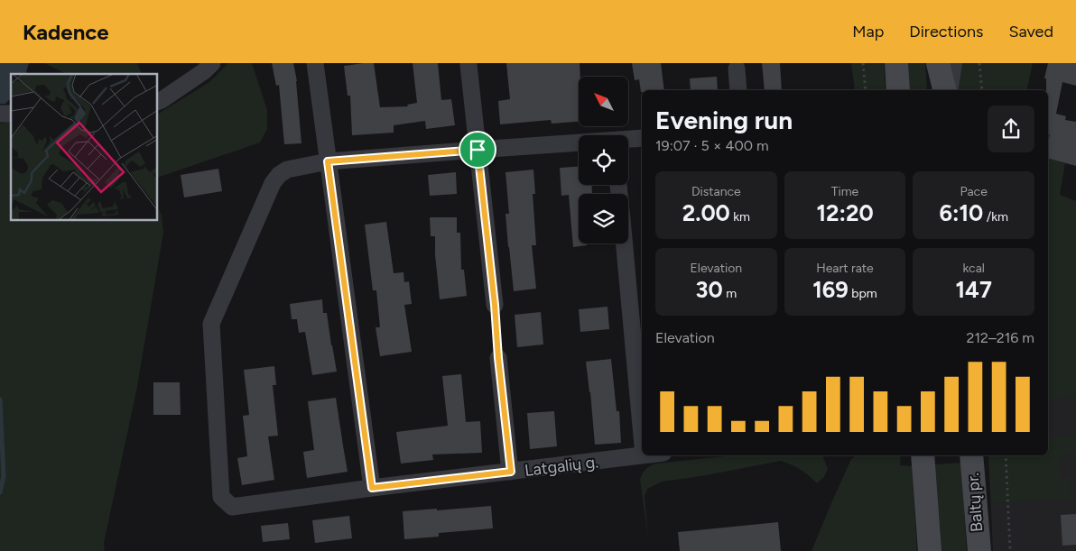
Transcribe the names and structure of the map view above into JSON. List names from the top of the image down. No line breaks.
{"streets":{"main road":["Baltų pr."],"street":["Latgalių g."]},"north":"top left","page":{"header":"Kadence","nav":["Map","Directions","Saved"],"heading":["Evening run","19:07 · 5 × 400 m"],"stats":[["Distance","2.00 km"],["Time","12:20"],["Pace","6:10 /km"],["Elevation","30 m"],["Heart rate","169 bpm"],["kcal","147"]],"chart":["Elevation","212–216 m"]}}
